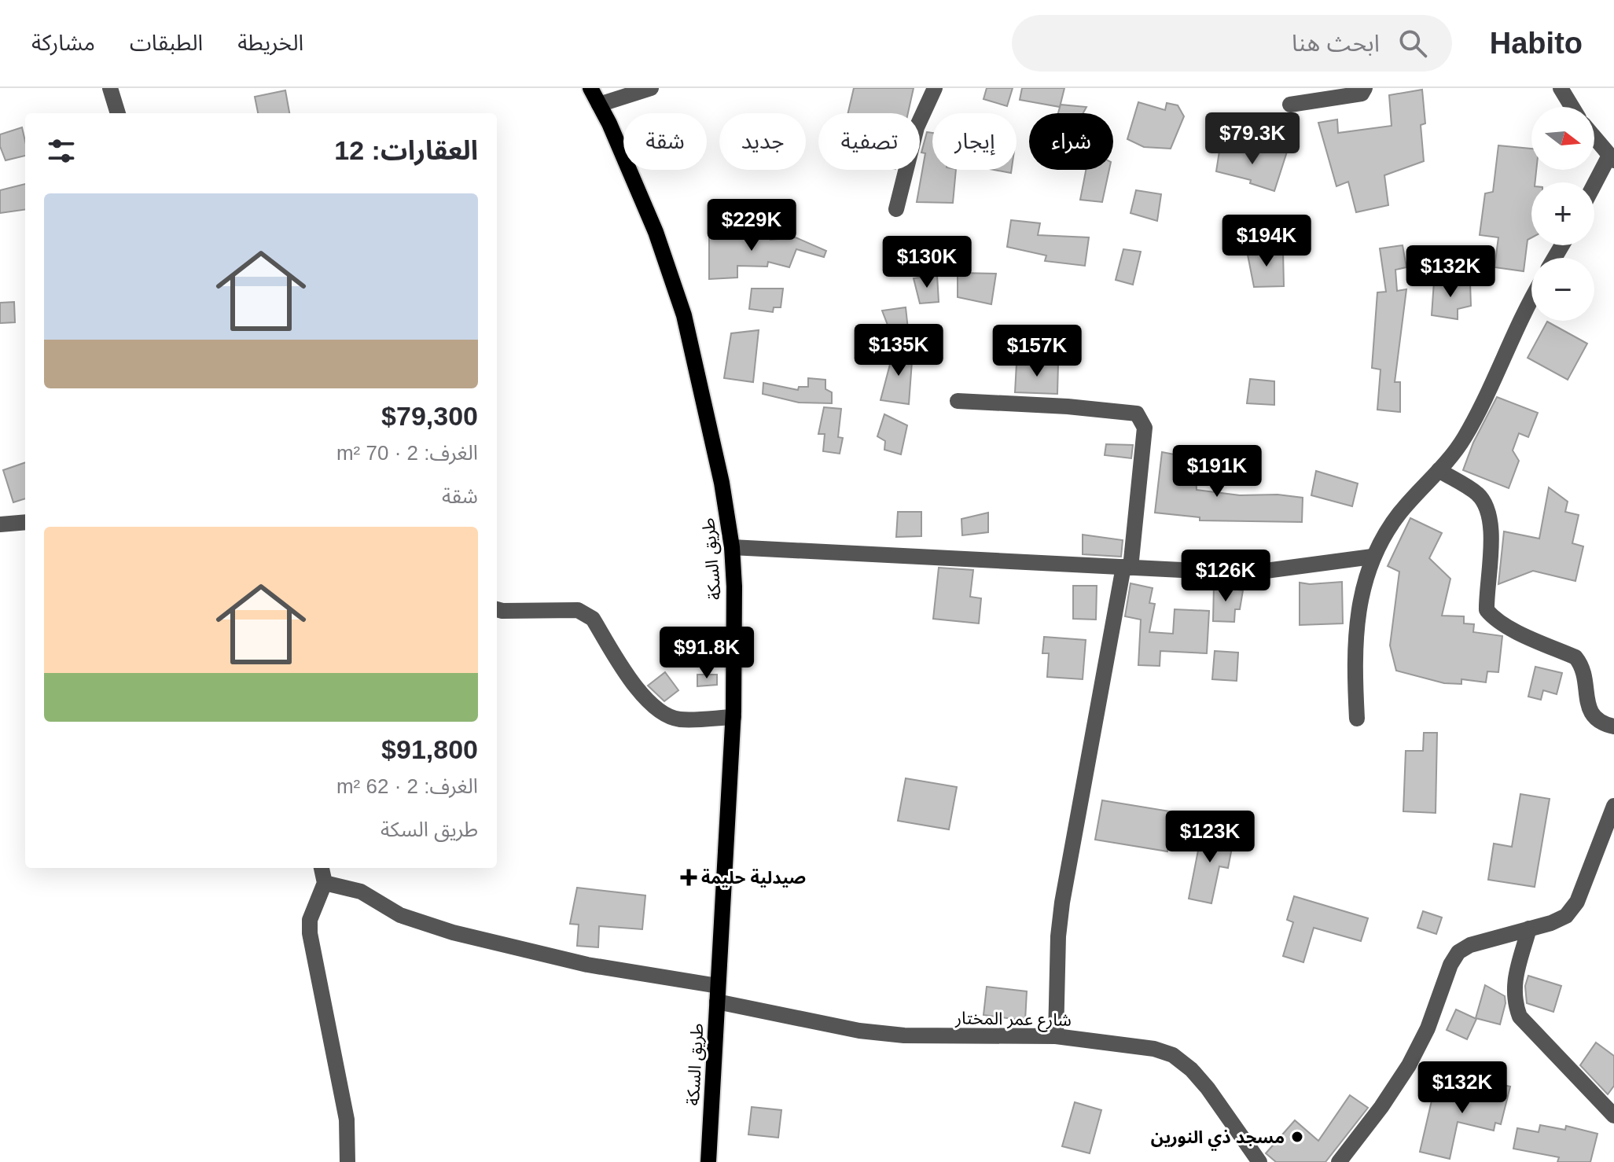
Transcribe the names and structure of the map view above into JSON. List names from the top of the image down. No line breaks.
{"streets":{"main road":["طريق السكة"],"street":["شارع عمر المختار"]},"crossings":[["طريق السكة","شارع عمر المختار"]],"places":{"health":["صيدلية حليمة"],"other":["مسجد ذي النورين"]},"north":"right","page":{"header":"Habito","search":"ابحث هنا","nav":["الخريطة","الطبقات","مشاركة"],"map_buttons":["+","−"],"price":["$79.3K","$229K","$194K","$130K","$132K","$135K","$157K","$191K","$126K","$91.8K","$123K","$132K"],"chip":["شراء","إيجار","تصفية","جديد","شقة"],"heading":"العقارات: 12","list":[{"name":"$79,300","note":"الغرف: 2 · 70 m² · شقة"},{"name":"$91,800","note":"الغرف: 2 · 62 m² · طريق السكة"}]}}
